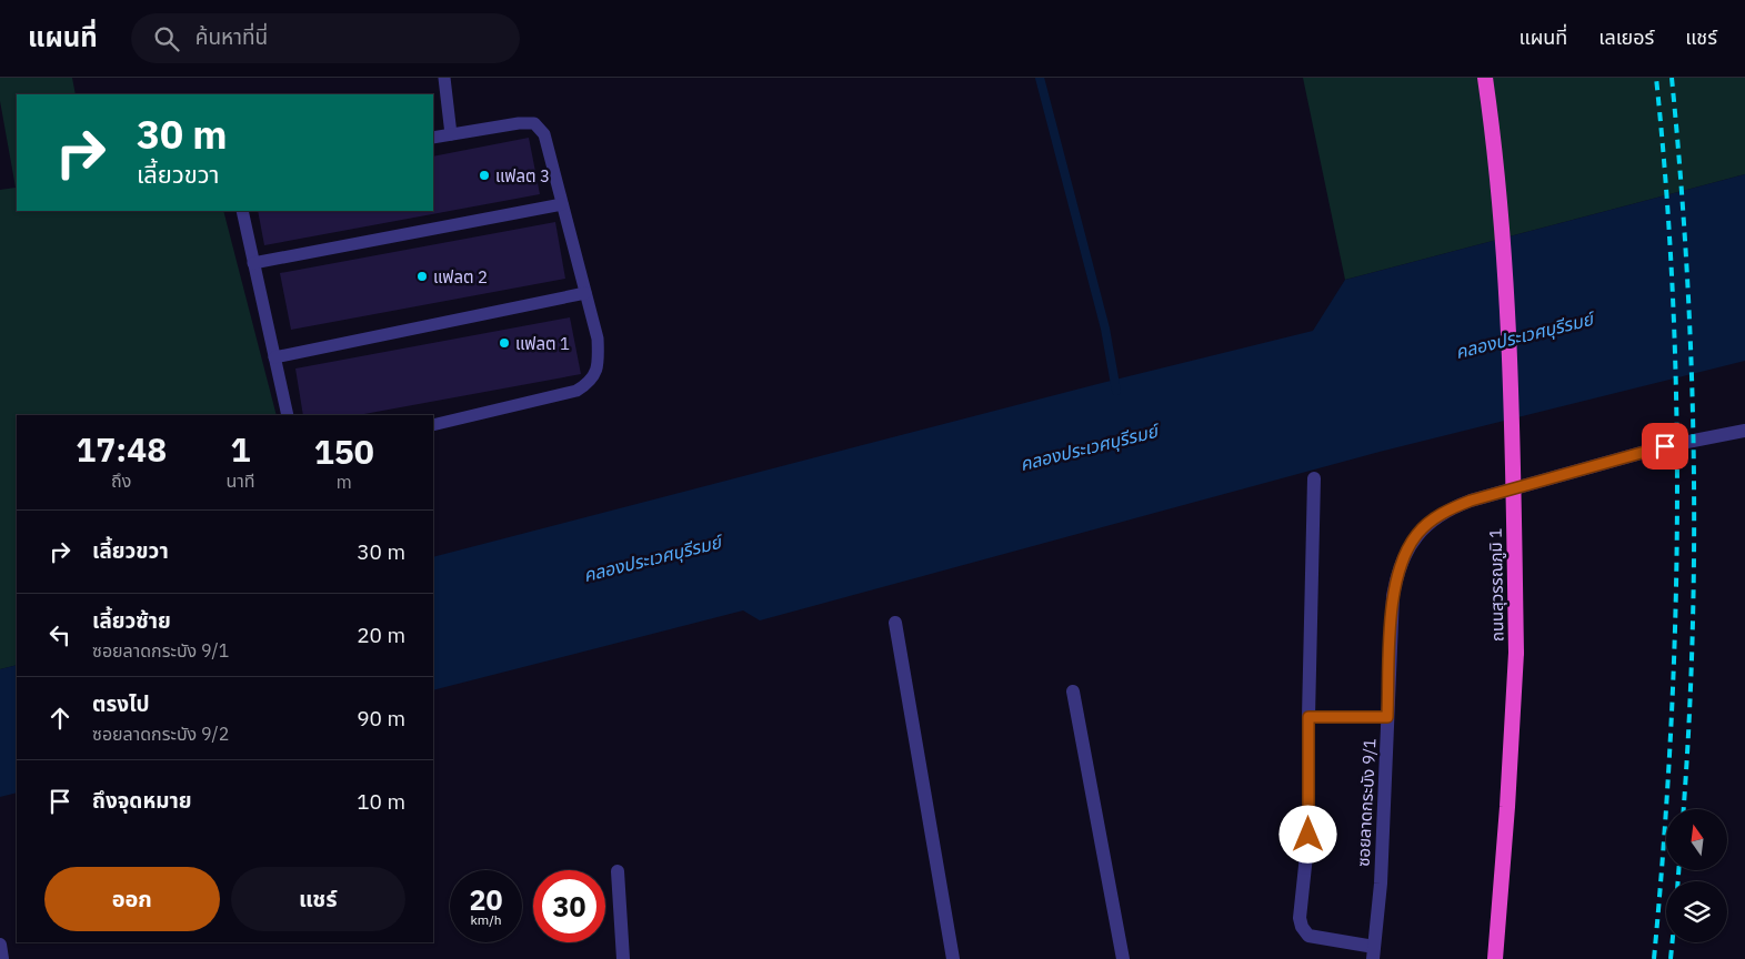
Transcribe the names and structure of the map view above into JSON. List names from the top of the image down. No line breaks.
{"streets":{"highway":["ถนนสุวรรณภูมิ 1"],"street":["ซอยลาดกระบัง 9/1"]},"water":["คลองประเวศบุรีรมย์"],"places":["แฟลต 3","แฟลต 2","แฟลต 1"],"north":"top","page":{"header":"แผนที่","search":"ค้นหาที่นี่","nav":["แผนที่","เลเยอร์","แชร์"],"turn":["30 m","เลี้ยวขวา"],"eta":["17:48","ถึง","1","นาที","150","m"],"list":[{"name":"เลี้ยวขวา","value":"30 m"},{"name":"เลี้ยวซ้าย","note":"ซอยลาดกระบัง 9/1","value":"20 m"},{"name":"ตรงไป","note":"ซอยลาดกระบัง 9/2","value":"90 m"},{"name":"ถึงจุดหมาย","value":"10 m"}],"buttons":["ออก","แชร์"],"speed":"20 km/h","limit":"30"}}
